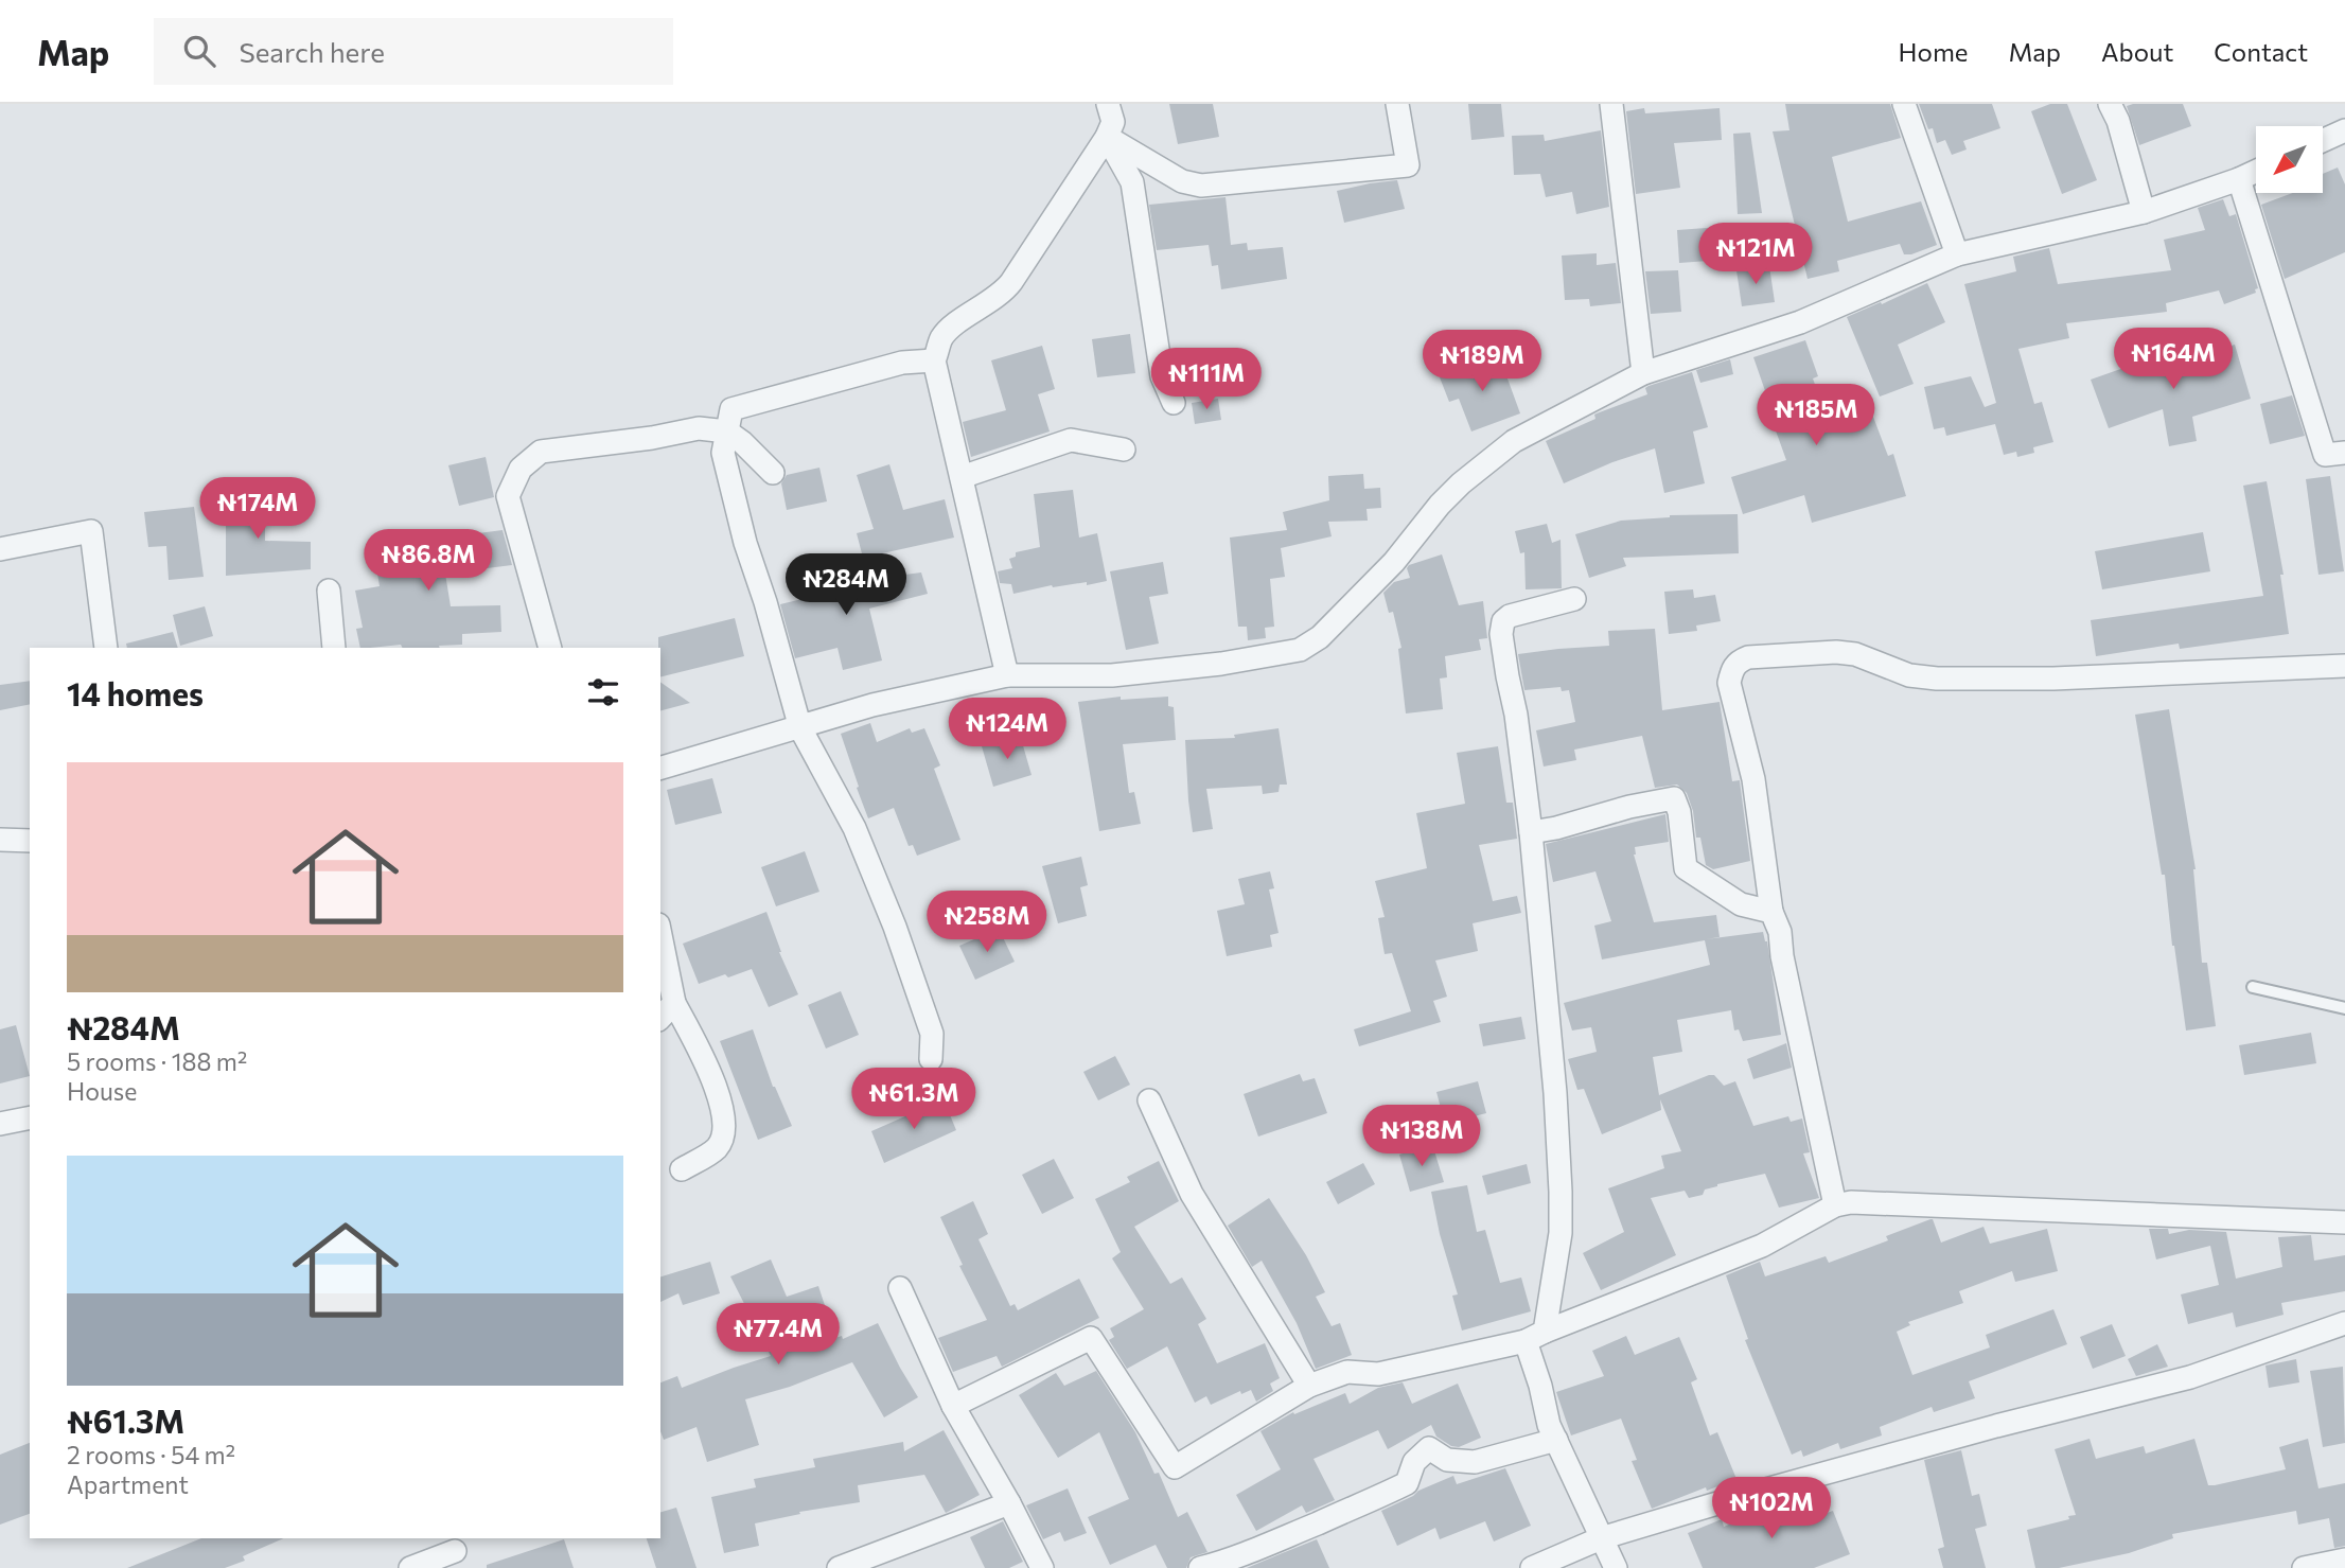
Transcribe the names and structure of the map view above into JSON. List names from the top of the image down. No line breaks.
{"north":"bottom left","page":{"header":"Map","search":"Search here","nav":["Home","Map","About","Contact"],"price":["₦121M","₦164M","₦189M","₦111M","₦185M","₦174M","₦86.8M","₦284M","₦124M","₦258M","₦61.3M","₦138M","₦77.4M","₦102M"],"heading":"14 homes","list":[{"name":"₦284M","note":"5 rooms · 188 m² · House"},{"name":"₦61.3M","note":"2 rooms · 54 m² · Apartment"}]}}
